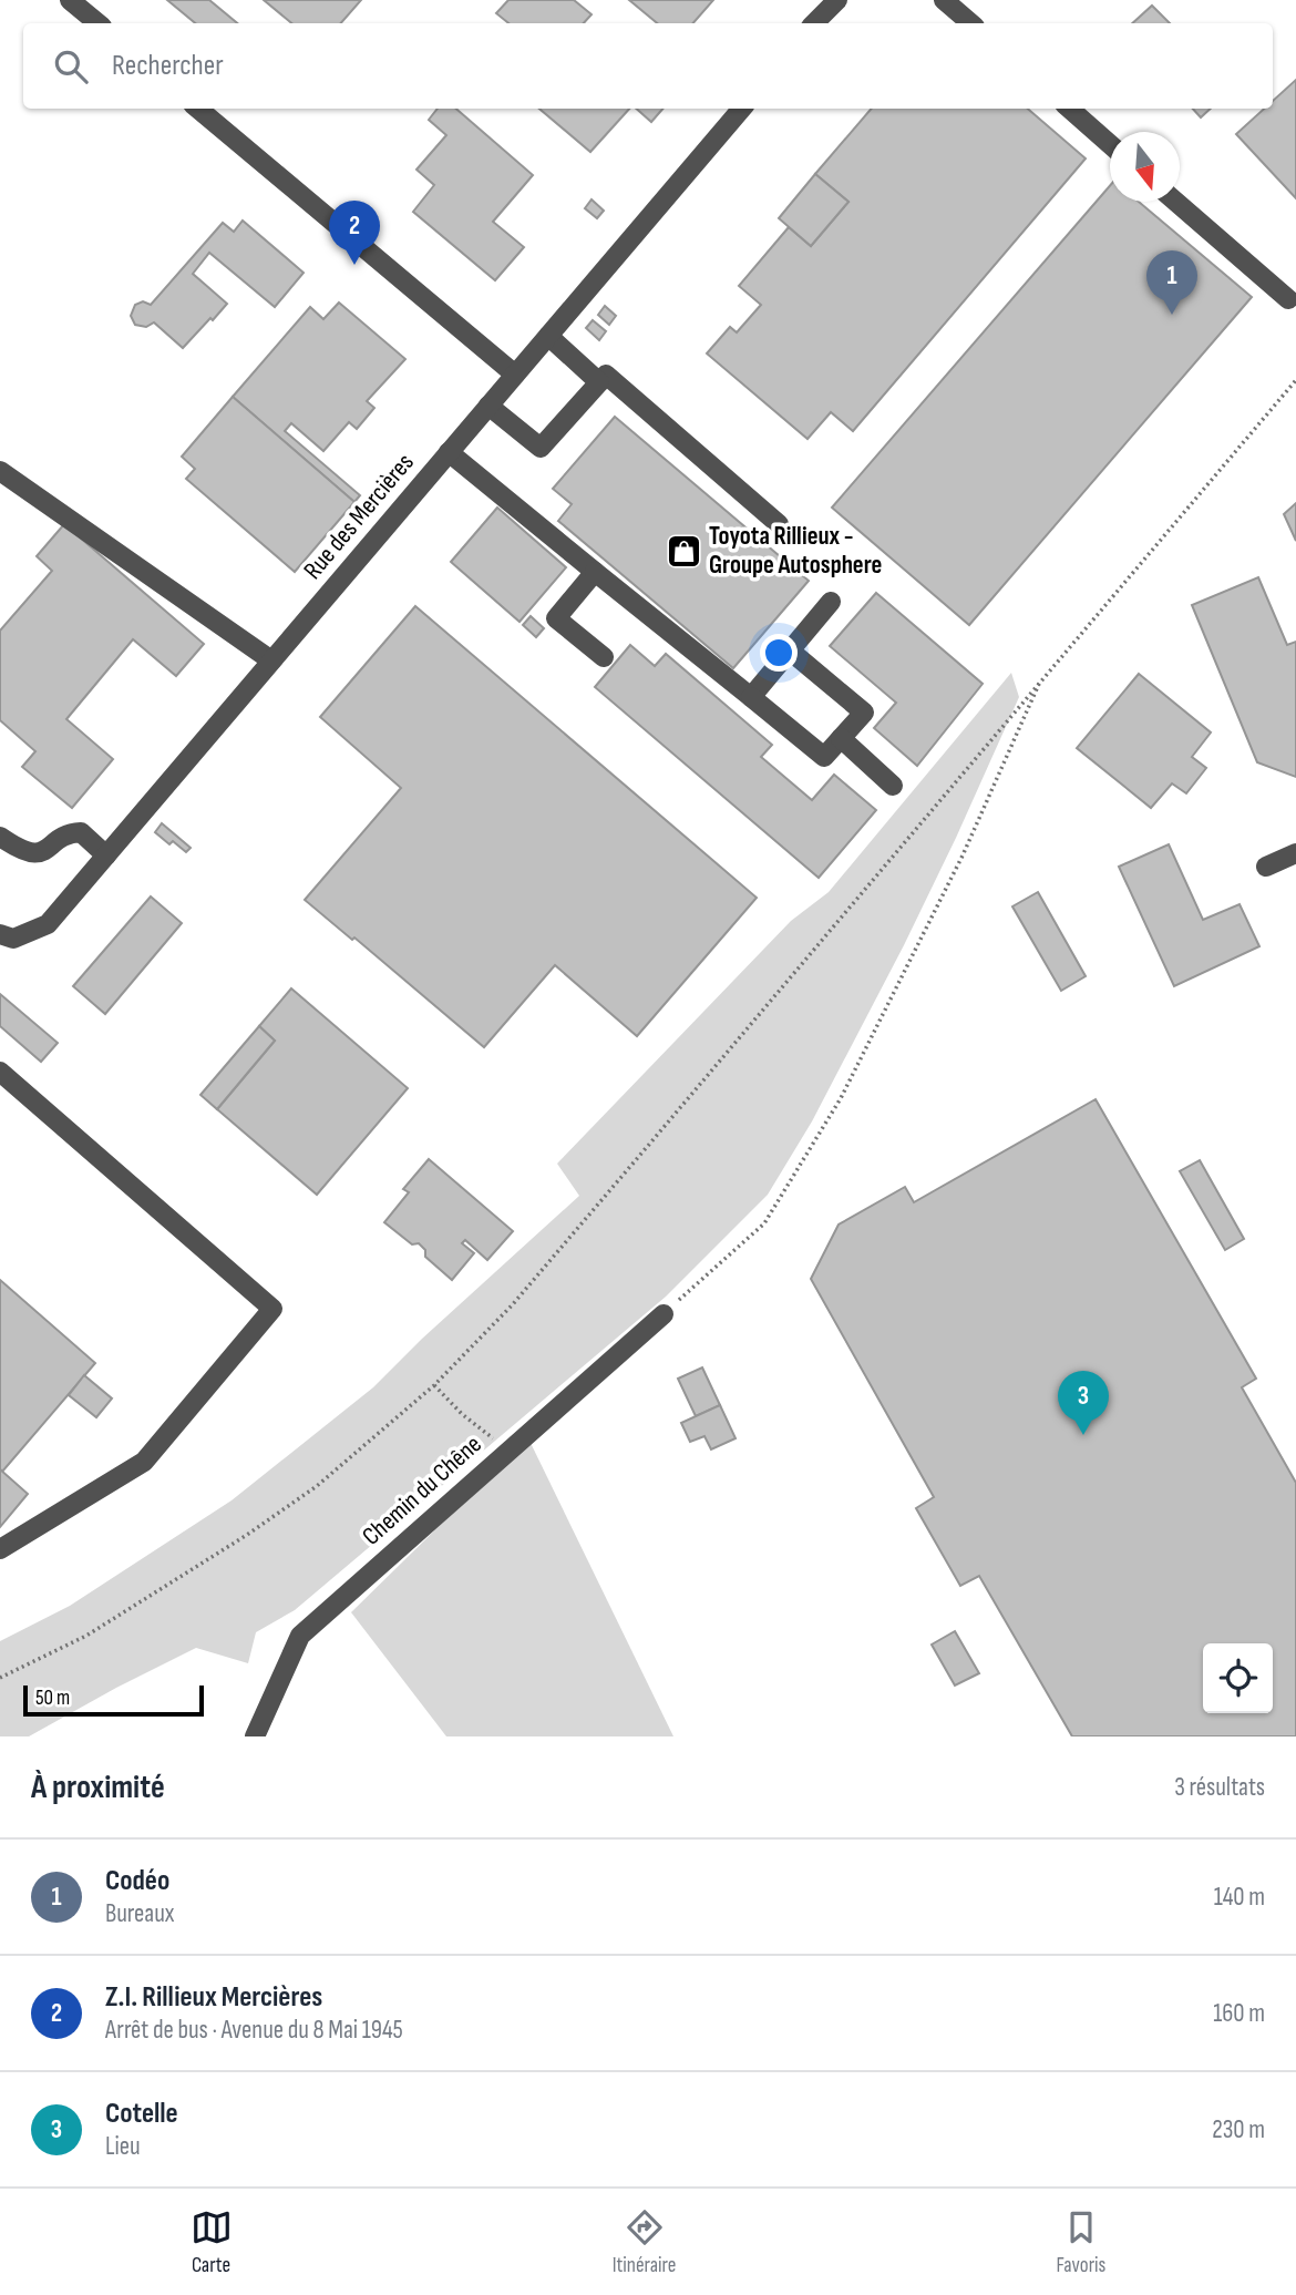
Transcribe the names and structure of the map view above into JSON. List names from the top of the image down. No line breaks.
{"streets":{"street":["Rue des Mercières","Chemin du Chêne"]},"places":{"shop":["Toyota Rillieux - Groupe Autosphere"]},"scale_bar":"50 m","north":"bottom","page":{"search":"Rechercher","pins":["2","1","3"],"scale":"50 m","heading":["À proximité","3 résultats"],"list":[{"mark":"1","name":"Codéo","note":"Bureaux","value":"140 m"},{"mark":"2","name":"Z.I. Rillieux Mercières","note":"Arrêt de bus · Avenue du 8 Mai 1945","value":"160 m"},{"mark":"3","name":"Cotelle","note":"Lieu","value":"230 m"}],"nav":["Carte","Itinéraire","Favoris"]}}
